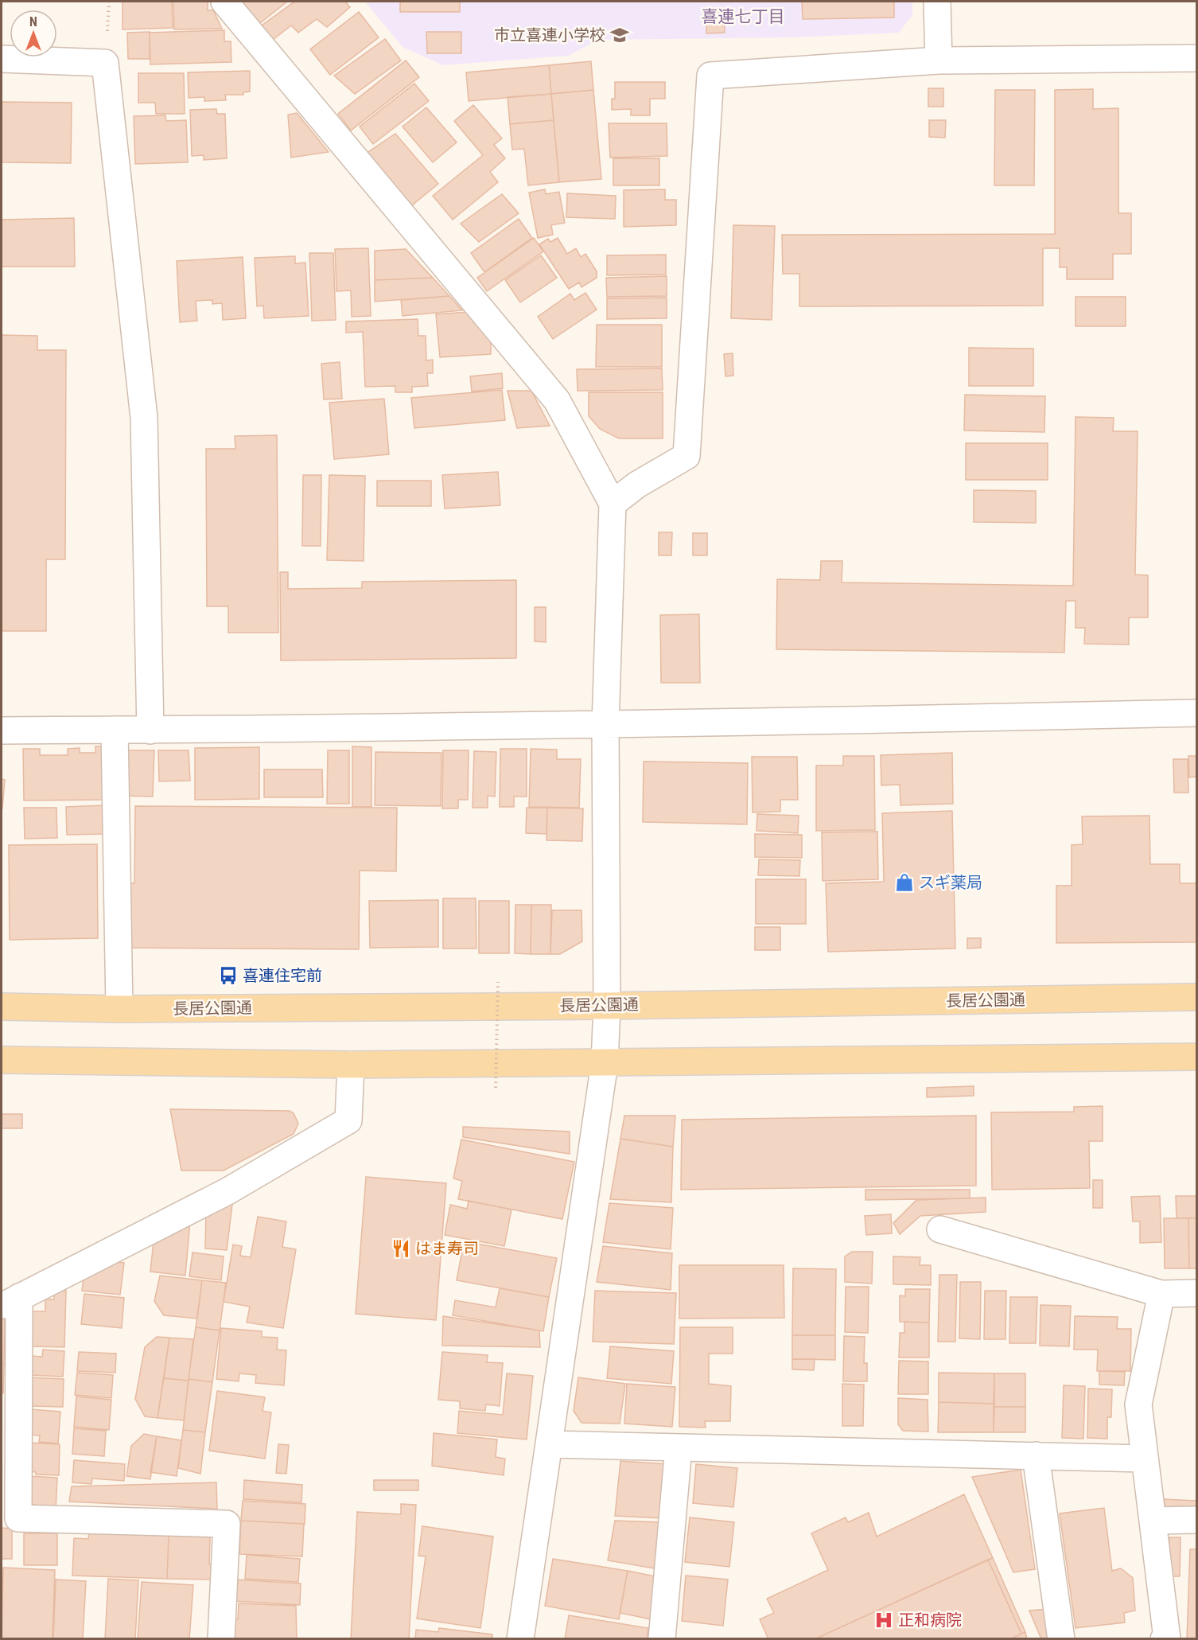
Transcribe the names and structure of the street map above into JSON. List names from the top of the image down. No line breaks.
{"streets":{"main road":["長居公園通"]},"districts":["喜連七丁目"],"places":{"school or university":["市立喜連小学校"],"shop":["スギ薬局"],"bus stop":["喜連住宅前"],"restaurant":["はま寿司"],"hospital":["正和病院"]},"north":"top"}
